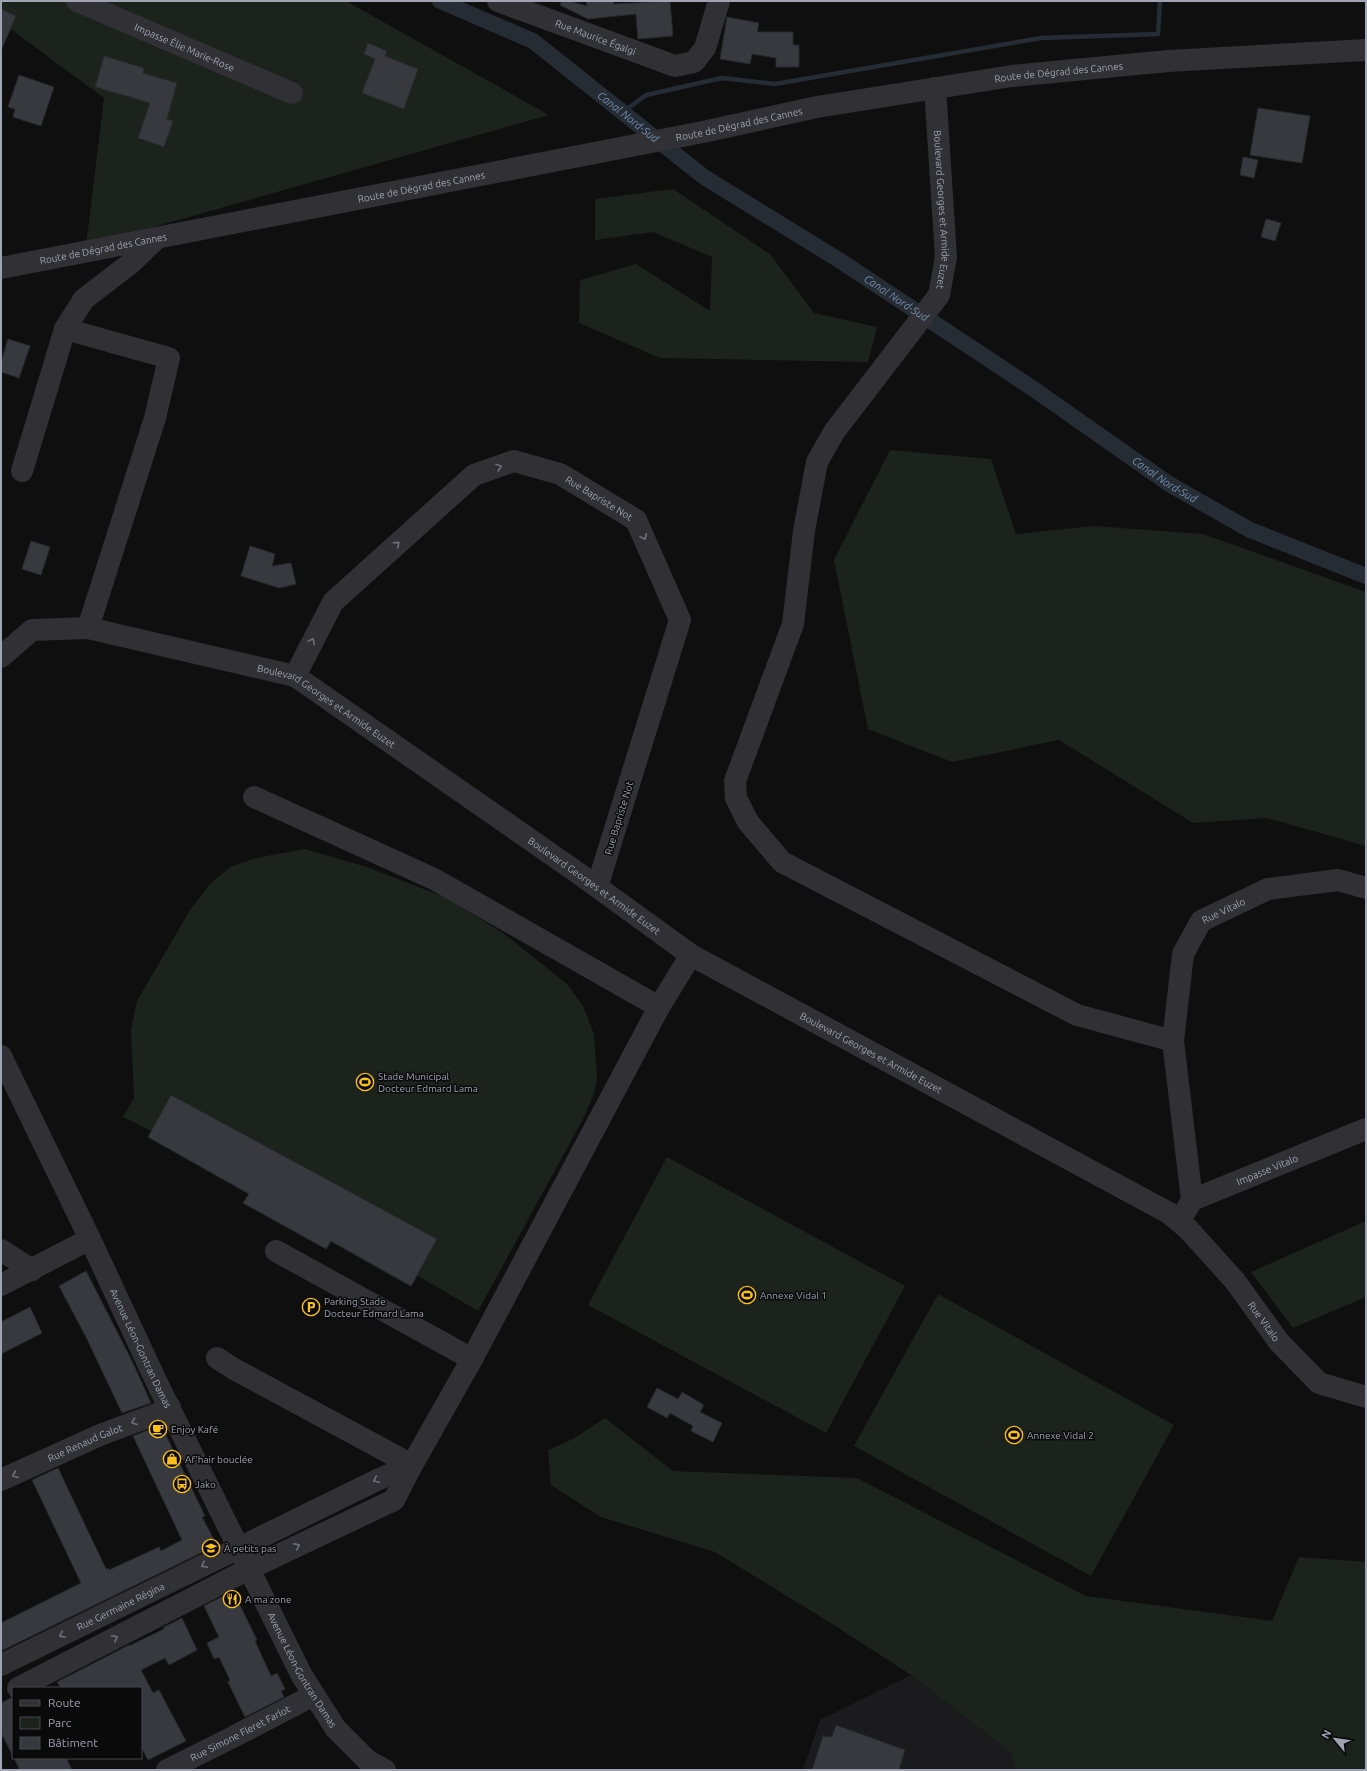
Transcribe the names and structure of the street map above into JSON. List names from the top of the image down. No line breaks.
{"streets":{"street":["Rue Maurice Égalgi","Impasse Élie Marie-Rose","Route de Dégrad des Cannes","Boulevard Georges et Armide Euzet","Rue Bapriste Not","Rue Vitalo","Impasse Vitalo","Avenue Léon-Gontran Damas","Rue Renaud Galot","Rue Germaine Régina","Rue Simone Fleret Farlot"]},"crossings":[["Route de Dégrad des Cannes","Boulevard Georges et Armide Euzet"],["Boulevard Georges et Armide Euzet","Rue Bapriste Not"],["Boulevard Georges et Armide Euzet","Rue Vitalo"],["Rue Vitalo","Impasse Vitalo"],["Avenue Léon-Gontran Damas","Rue Renaud Galot"],["Avenue Léon-Gontran Damas","Rue Germaine Régina"],["Avenue Léon-Gontran Damas","Rue Simone Fleret Farlot"]],"water":["Canal Nord-Sud"],"places":{"sports":["Stade Municipal Docteur Edmard Lama","Annexe Vidal 1","Annexe Vidal 2"],"parking":["Parking Stade Docteur Edmard Lama"],"cafe":["Enjoy Kafé"],"shop":["Af'hair bouclée"],"bus stop":["Jako"],"school or university":["À petits pas"],"restaurant":["A ma zone"]},"legend":["Route","Parc","Bâtiment"],"north":"top left"}
